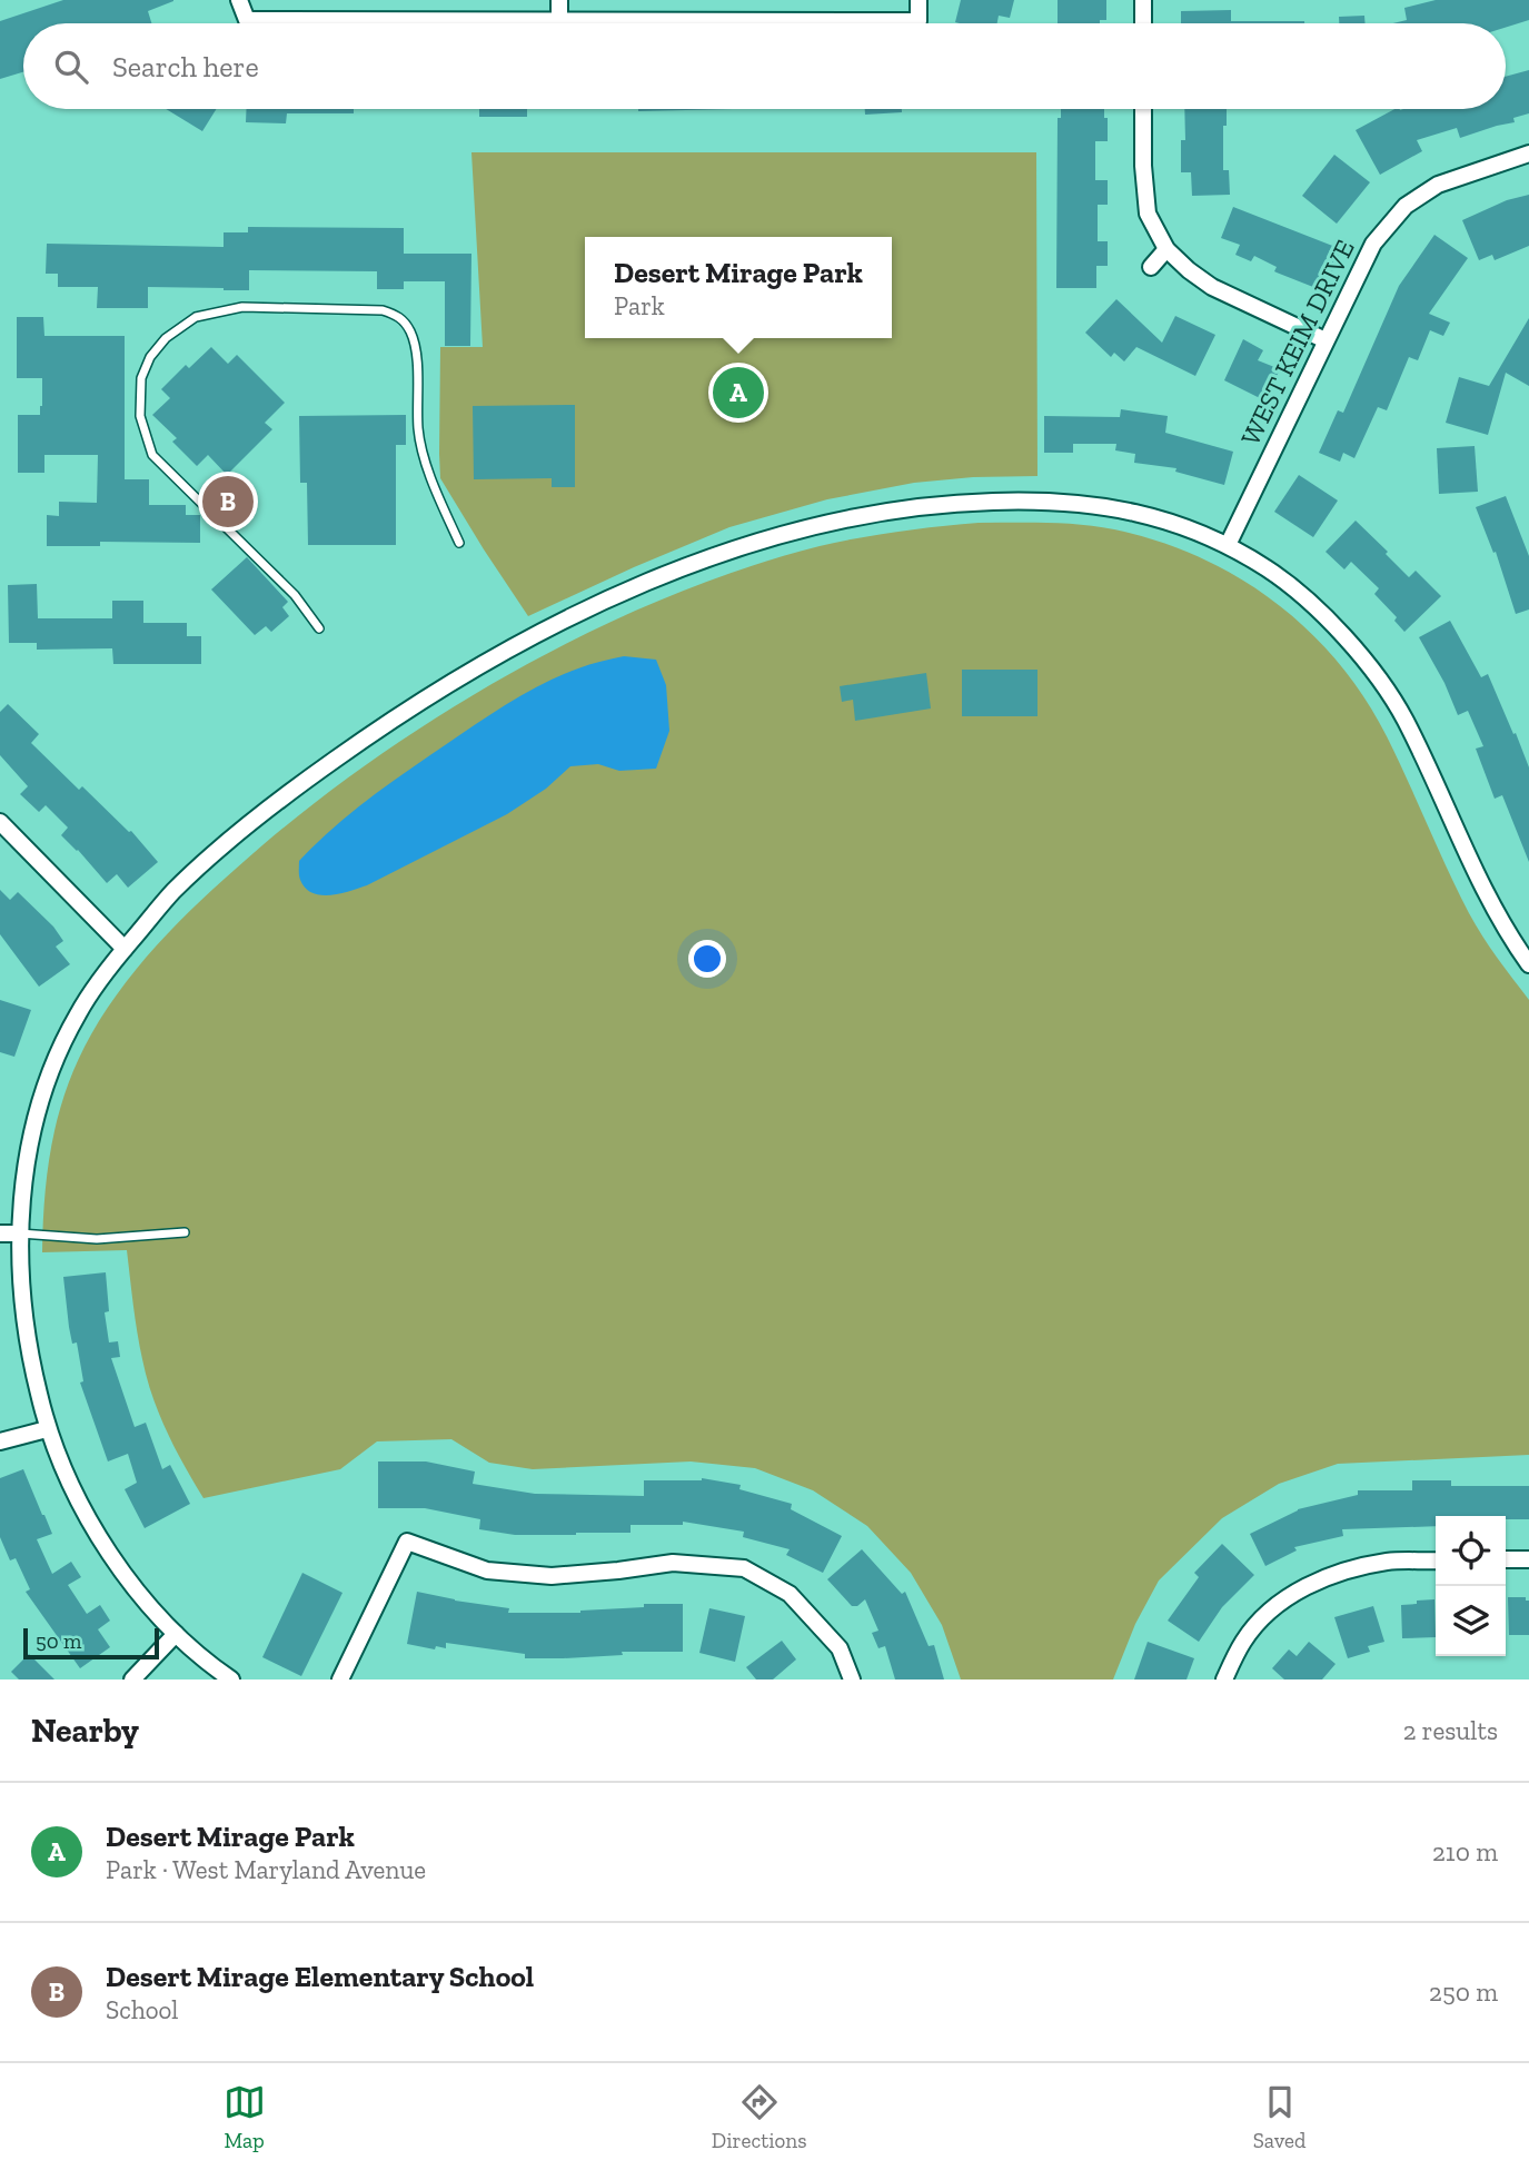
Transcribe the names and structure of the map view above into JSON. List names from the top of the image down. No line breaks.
{"streets":{"street":["WEST KEIM DRIVE"]},"scale_bar":"50 m","page":{"search":"Search here","popup":["Desert Mirage Park","Park"],"pins":["A","B"],"scale":"50 m","heading":["Nearby","2 results"],"list":[{"mark":"A","name":"Desert Mirage Park","note":"Park · West Maryland Avenue","value":"210 m"},{"mark":"B","name":"Desert Mirage Elementary School","note":"School","value":"250 m"}],"nav":["Map","Directions","Saved"]}}
